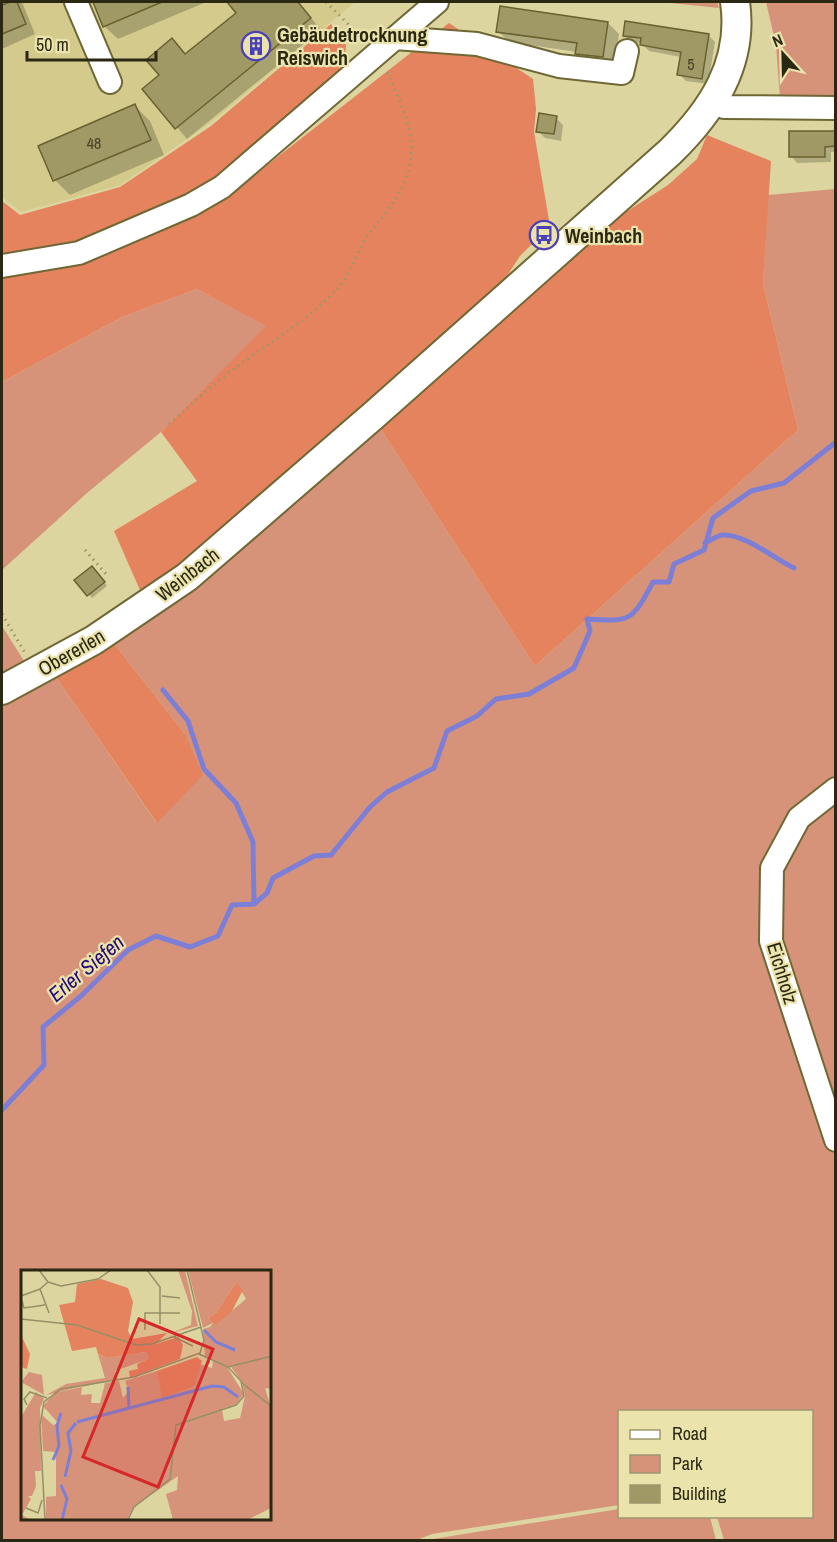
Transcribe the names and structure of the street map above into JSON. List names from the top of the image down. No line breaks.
{"streets":{"main road":["Weinbach","Obererlen"],"street":["Eichholz"]},"crossings":[["Weinbach","Obererlen"]],"water":["Erler Siefen"],"places":{"building":["Gebäudetrocknung Reiswich"],"bus stop":["Weinbach"]},"house_numbers":["5","48"],"legend":["Road","Park","Building"],"scale_bar":"50 m","north":"top"}
